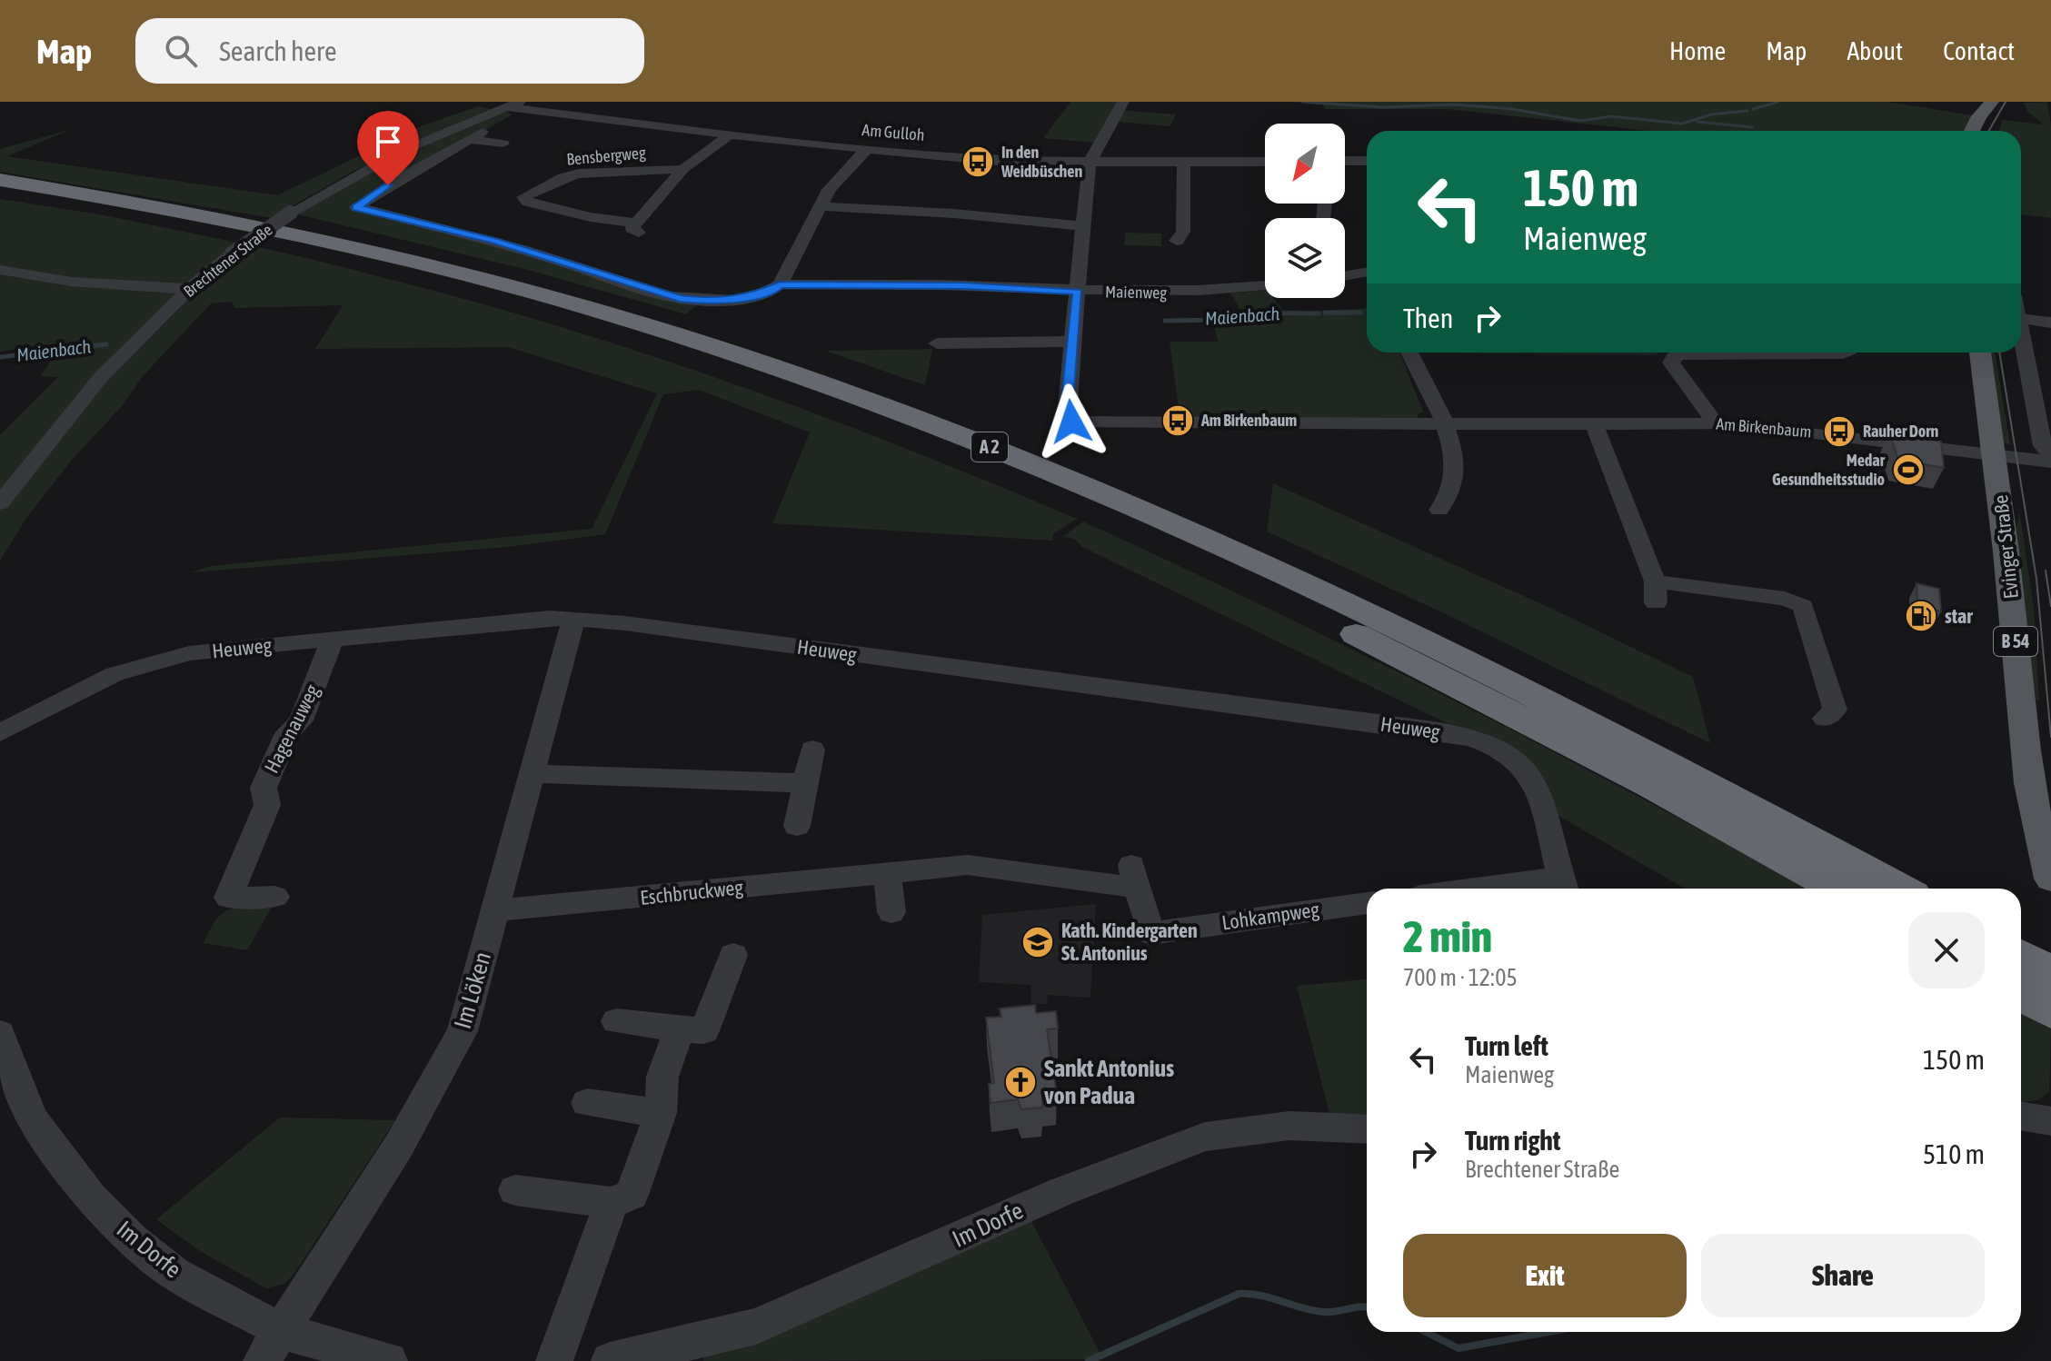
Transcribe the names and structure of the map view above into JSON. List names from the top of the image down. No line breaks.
{"streets":{"highway":["A 2"],"main road":["Evinger Straße","B 54"],"street":["Am Gulloh","Bensbergweg","Brechtener Straße","Maienweg","Am Birkenbaum","Heuweg","Hagenauweg","Eschbruckweg","Lohkampweg","Im Löken","Im Dorfe"]},"crossings":[["Am Gulloh","Brechtener Straße"],["Am Birkenbaum","Evinger Straße"],["Heuweg","Hagenauweg"],["Heuweg","Im Löken"],["Eschbruckweg","Lohkampweg"],["Eschbruckweg","Im Löken"],["Im Löken","Im Dorfe"]],"water":["Maienbach"],"places":{"bus stop":["In den Weidbüschen","Am Birkenbaum","Rauher Dorn"],"sports":["Medar Gesundheitsstudio"],"fuel station":["star"],"school or university":["Kath. Kindergarten St. Antonius"],"church":["Sankt Antonius von Padua"]},"north":"bottom left","page":{"header":"Map","search":"Search here","nav":["Home","Map","About","Contact"],"turn":["150 m","Maienweg"],"then":"Then","heading":["2 min","700 m · 12:05"],"list":[{"name":"Turn left","note":"Maienweg","value":"150 m"},{"name":"Turn right","note":"Brechtener Straße","value":"510 m"}],"buttons":["Exit","Share"]}}
